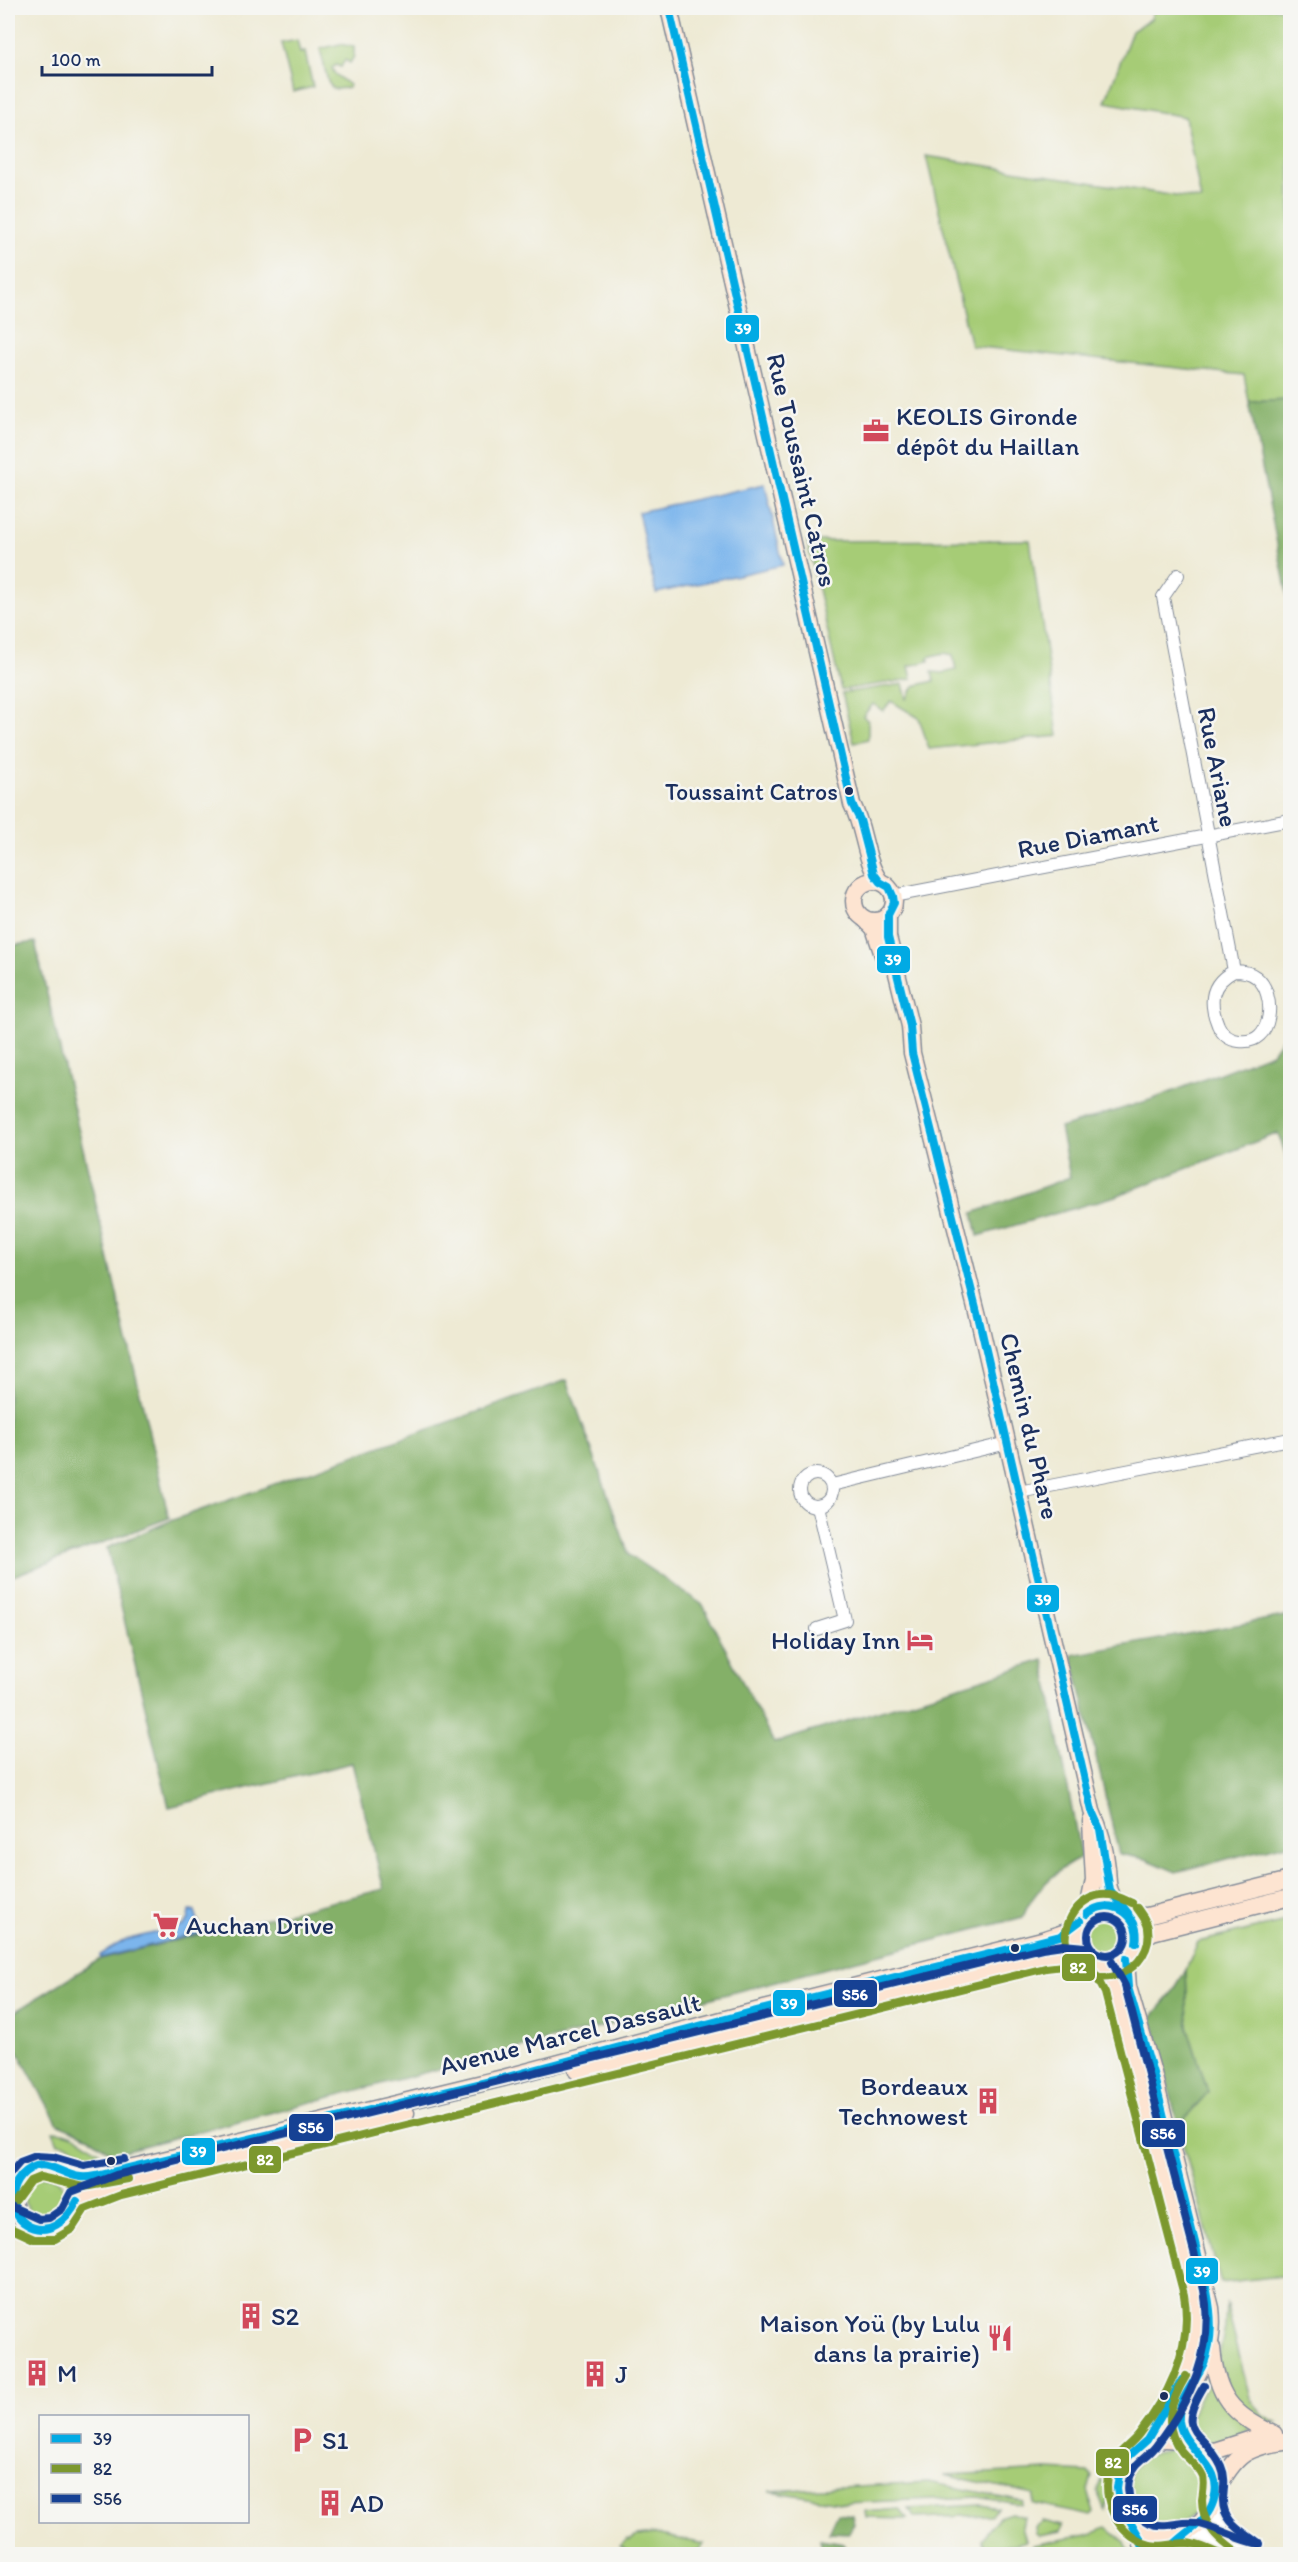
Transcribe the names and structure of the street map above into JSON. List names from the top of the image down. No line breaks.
{"streets":{"main road":["Rue Toussaint Catros","Chemin du Phare","Avenue Marcel Dassault"],"street":["Rue Ariane","Rue Diamant"]},"crossings":[["Rue Toussaint Catros","Rue Diamant"],["Rue Toussaint Catros","Chemin du Phare"],["Rue Ariane","Rue Diamant"],["Rue Diamant","Chemin du Phare"],["Chemin du Phare","Avenue Marcel Dassault"]],"places":{"office":["KEOLIS Gironde dépôt du Haillan"],"other":["Toussaint Catros"],"hotel":["Holiday Inn"],"supermarket":["Auchan Drive"],"building":["Bordeaux Technowest","S2","M","J","AD"],"restaurant":["Maison Yoü (by Lulu dans la prairie)"],"parking":["S1"]},"lines":["transit line 39","transit line 82","transit line S56"],"legend":["39","82","S56"],"scale_bar":"100 m"}
